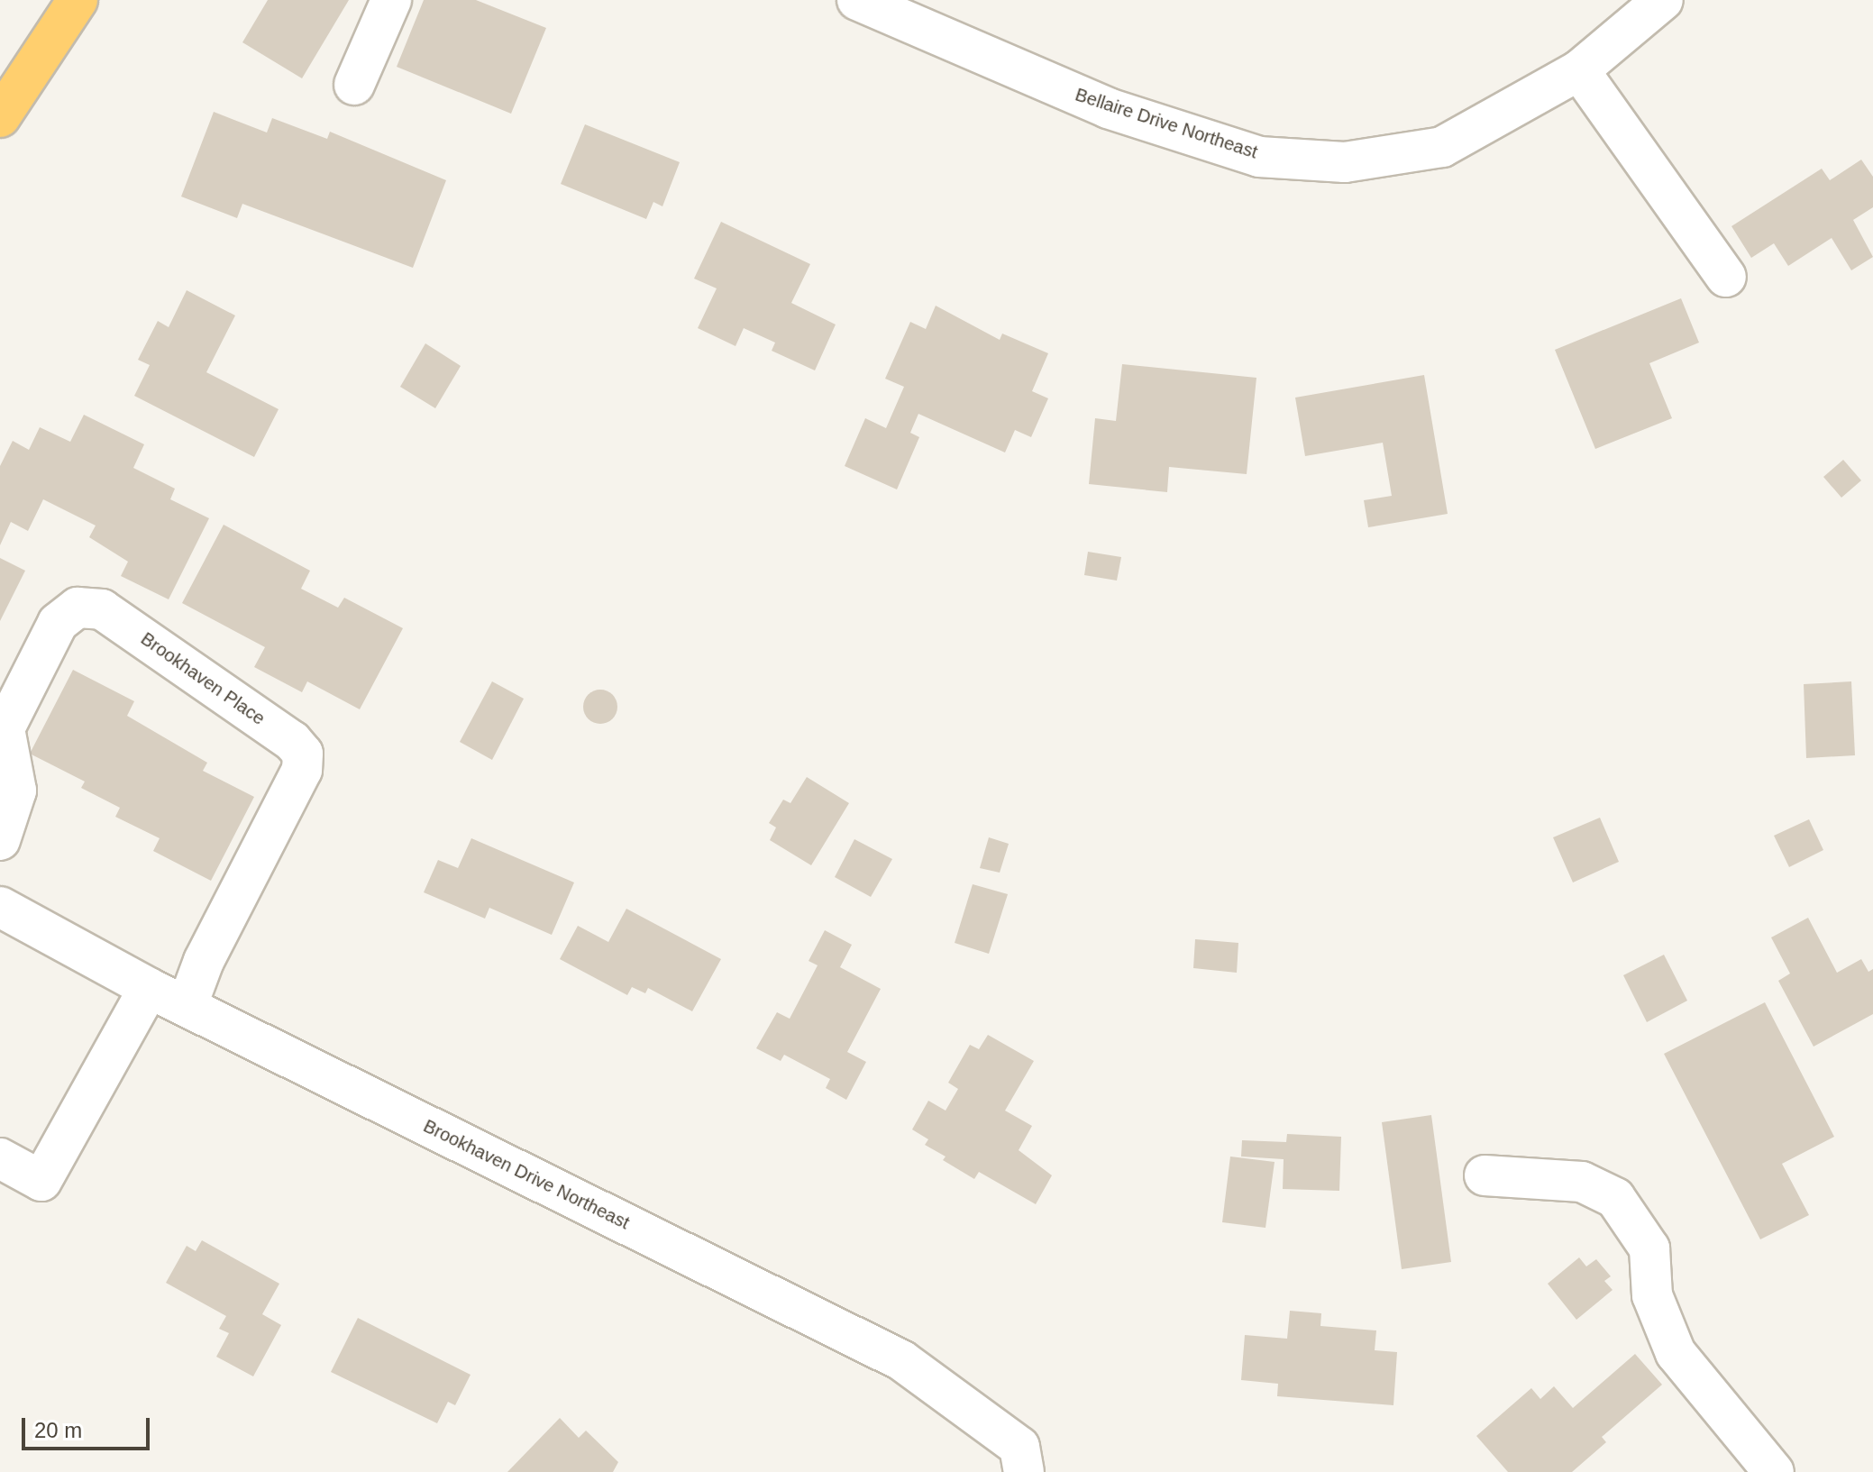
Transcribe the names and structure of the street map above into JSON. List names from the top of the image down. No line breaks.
{"streets":{"street":["Bellaire Drive Northeast","Brookhaven Place","Brookhaven Drive Northeast"]},"crossings":[["Brookhaven Place","Brookhaven Drive Northeast"]],"scale_bar":"20 m"}
